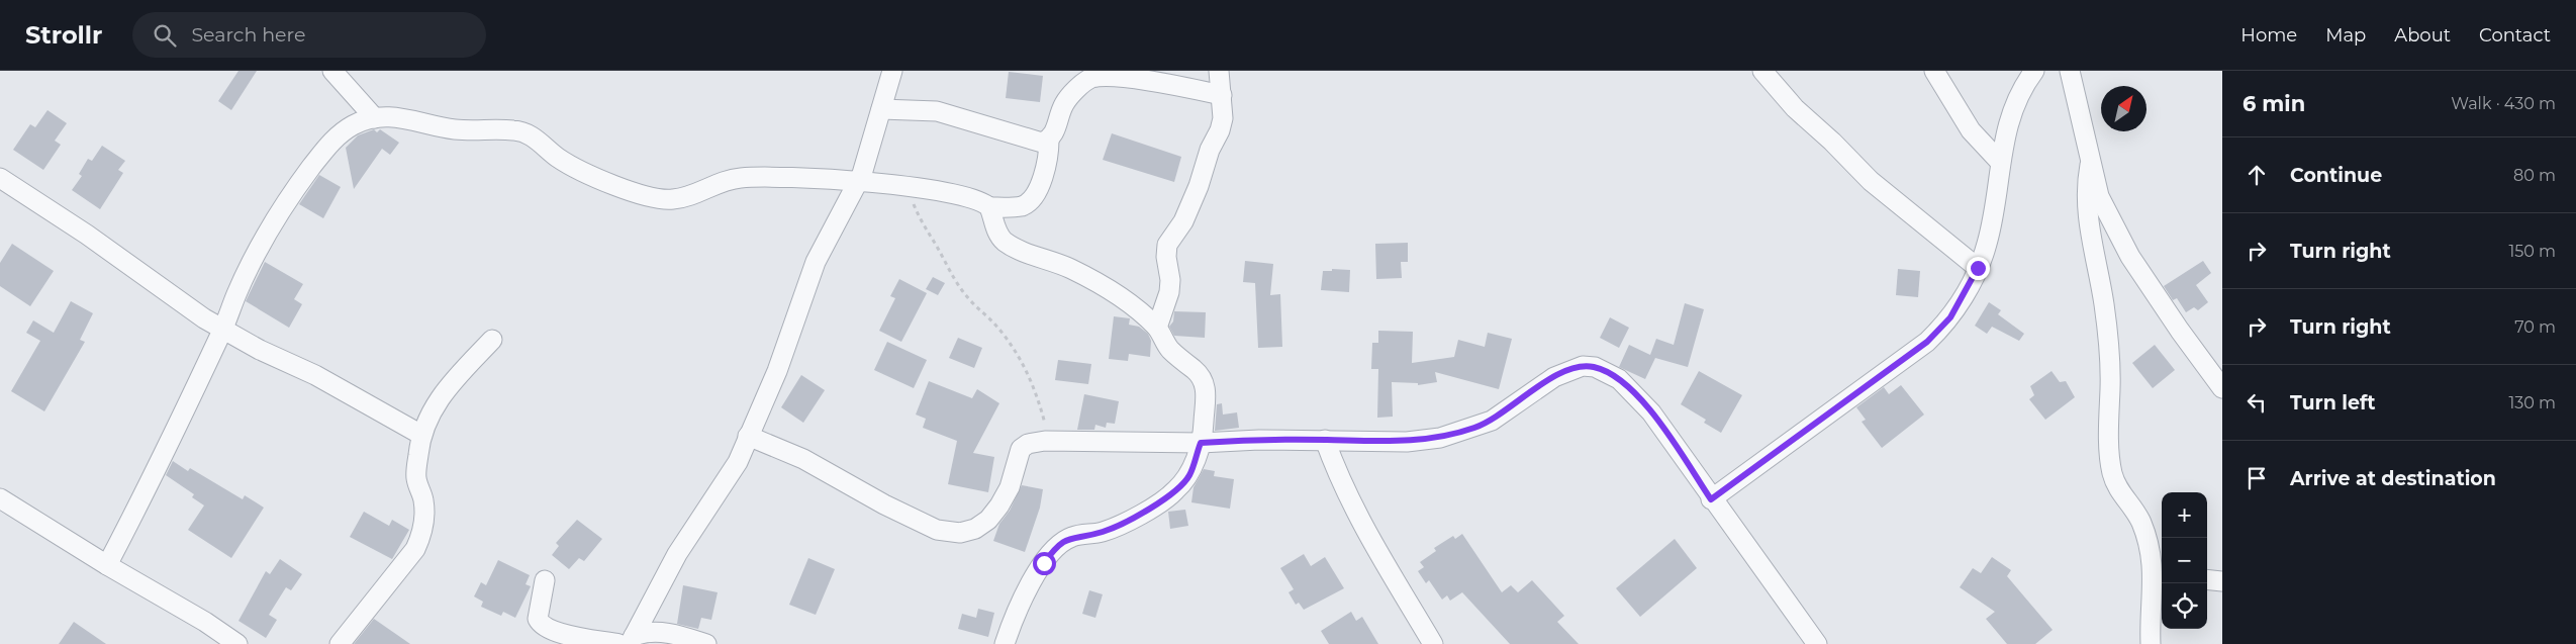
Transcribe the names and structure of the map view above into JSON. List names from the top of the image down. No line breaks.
{"north":"top right","page":{"header":"Strollr","search":"Search here","nav":["Home","Map","About","Contact"],"heading":["6 min","Walk · 430 m"],"list":[["Continue","80 m"],["Turn right","150 m"],["Turn right","70 m"],["Turn left","130 m"],"Arrive at destination"],"map_buttons":["+","−"]}}
